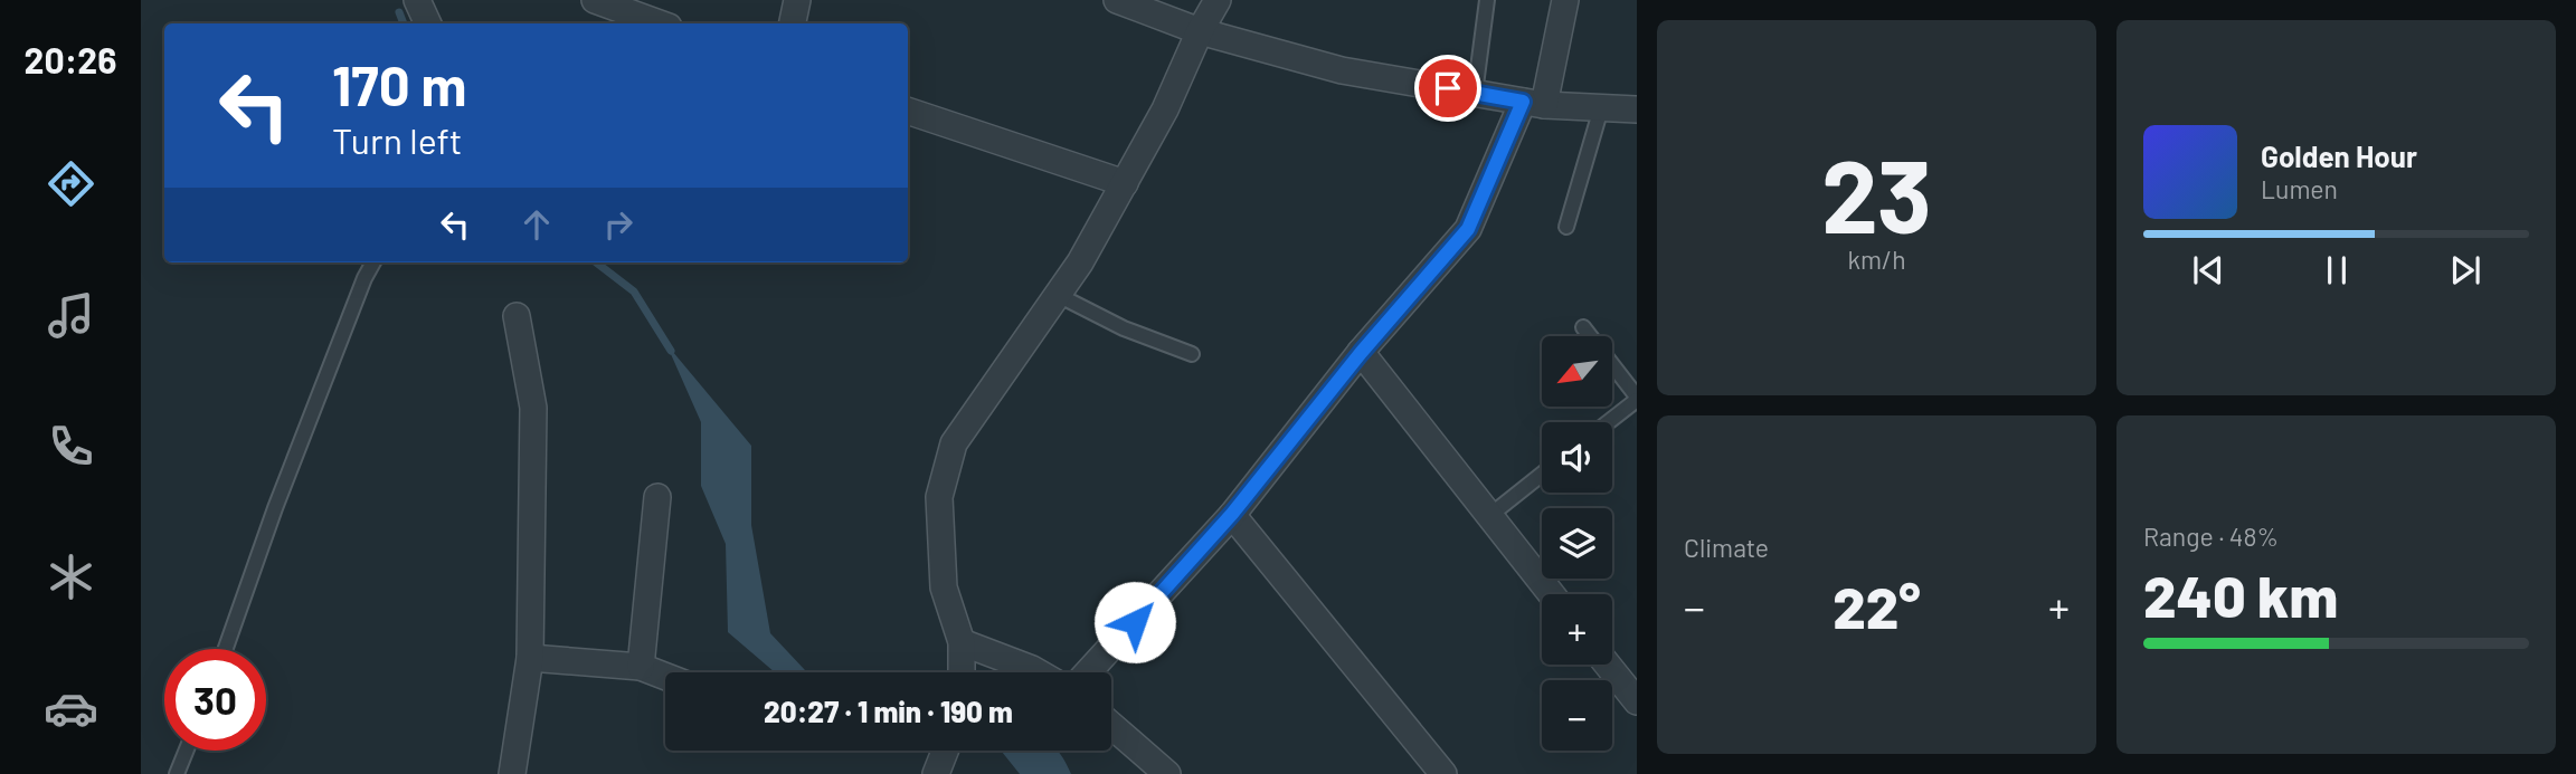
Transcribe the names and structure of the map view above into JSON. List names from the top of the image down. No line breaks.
{"north":"bottom left","page":{"tabs":"20:26","tile":[["23","km/h"],"Climate",["Range · 48%","240 km"]],"turn":["170 m","Turn left"],"song":["Golden Hour","Lumen"],"map_buttons":["+","−"],"heat":["−","22°","+"],"limit":"30","trip":"20:27 · 1 min · 190 m"}}
